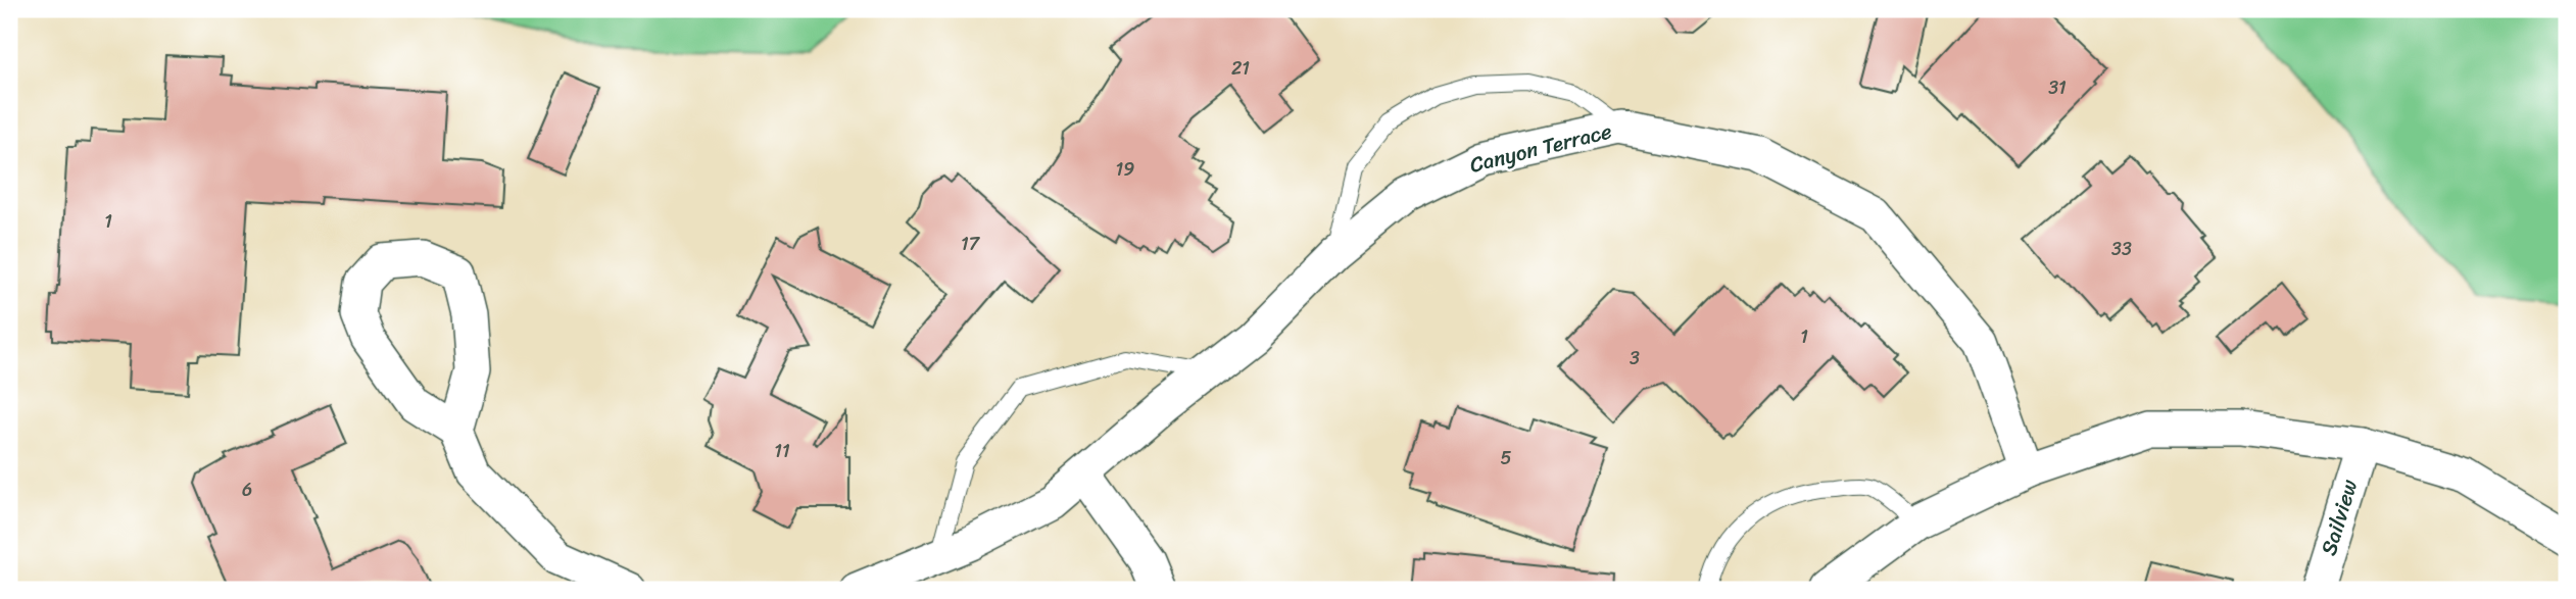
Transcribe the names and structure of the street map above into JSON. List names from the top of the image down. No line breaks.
{"streets":{"street":["Canyon Terrace","Sailview"]},"house_numbers":["21","31","19","1","17","33","1","3","11","5","6"]}
